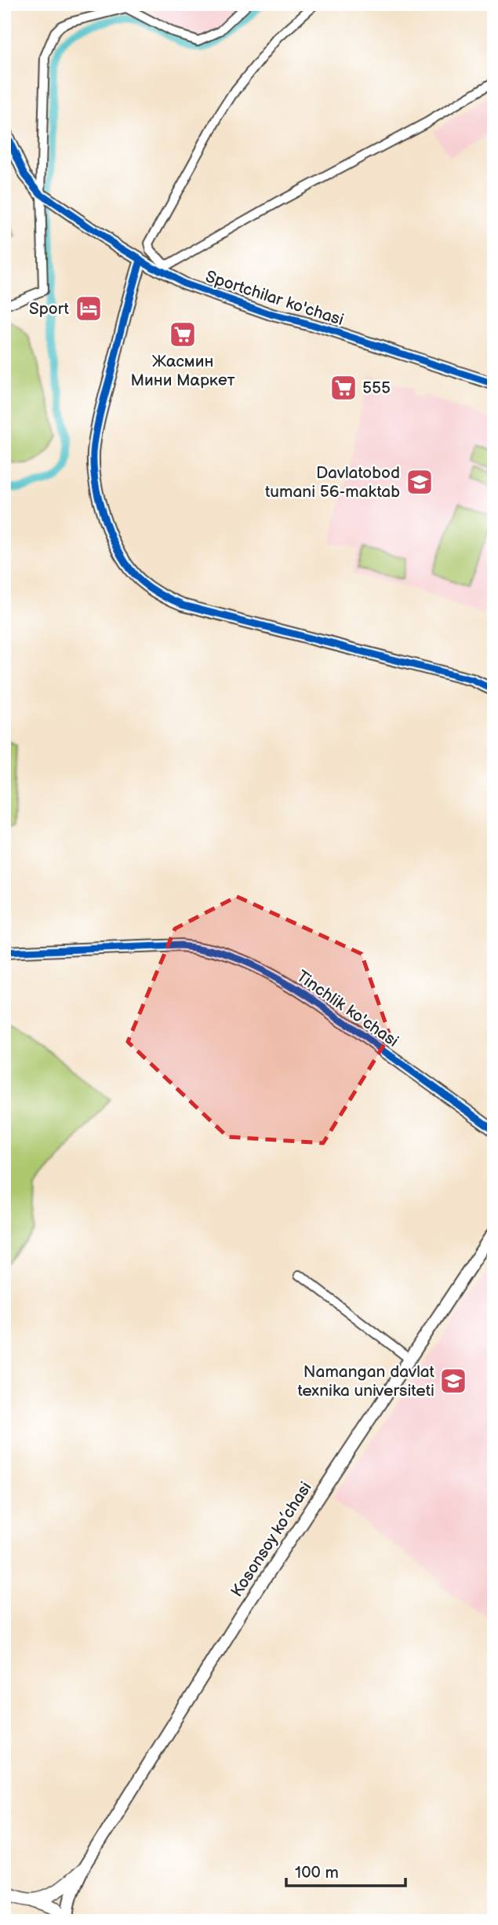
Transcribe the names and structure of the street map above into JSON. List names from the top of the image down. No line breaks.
{"streets":{"street":["Sportchilar ko'chasi","Tinchlik ko'chasi","Kosonsoy ko’chasi"]},"places":{"hotel":["Sport"],"supermarket":["Жасмин Мини Маркет","555"],"school or university":["Davlatobod tumani 56-maktab","Namangan davlat texnika universiteti"]},"scale_bar":"100 m"}
